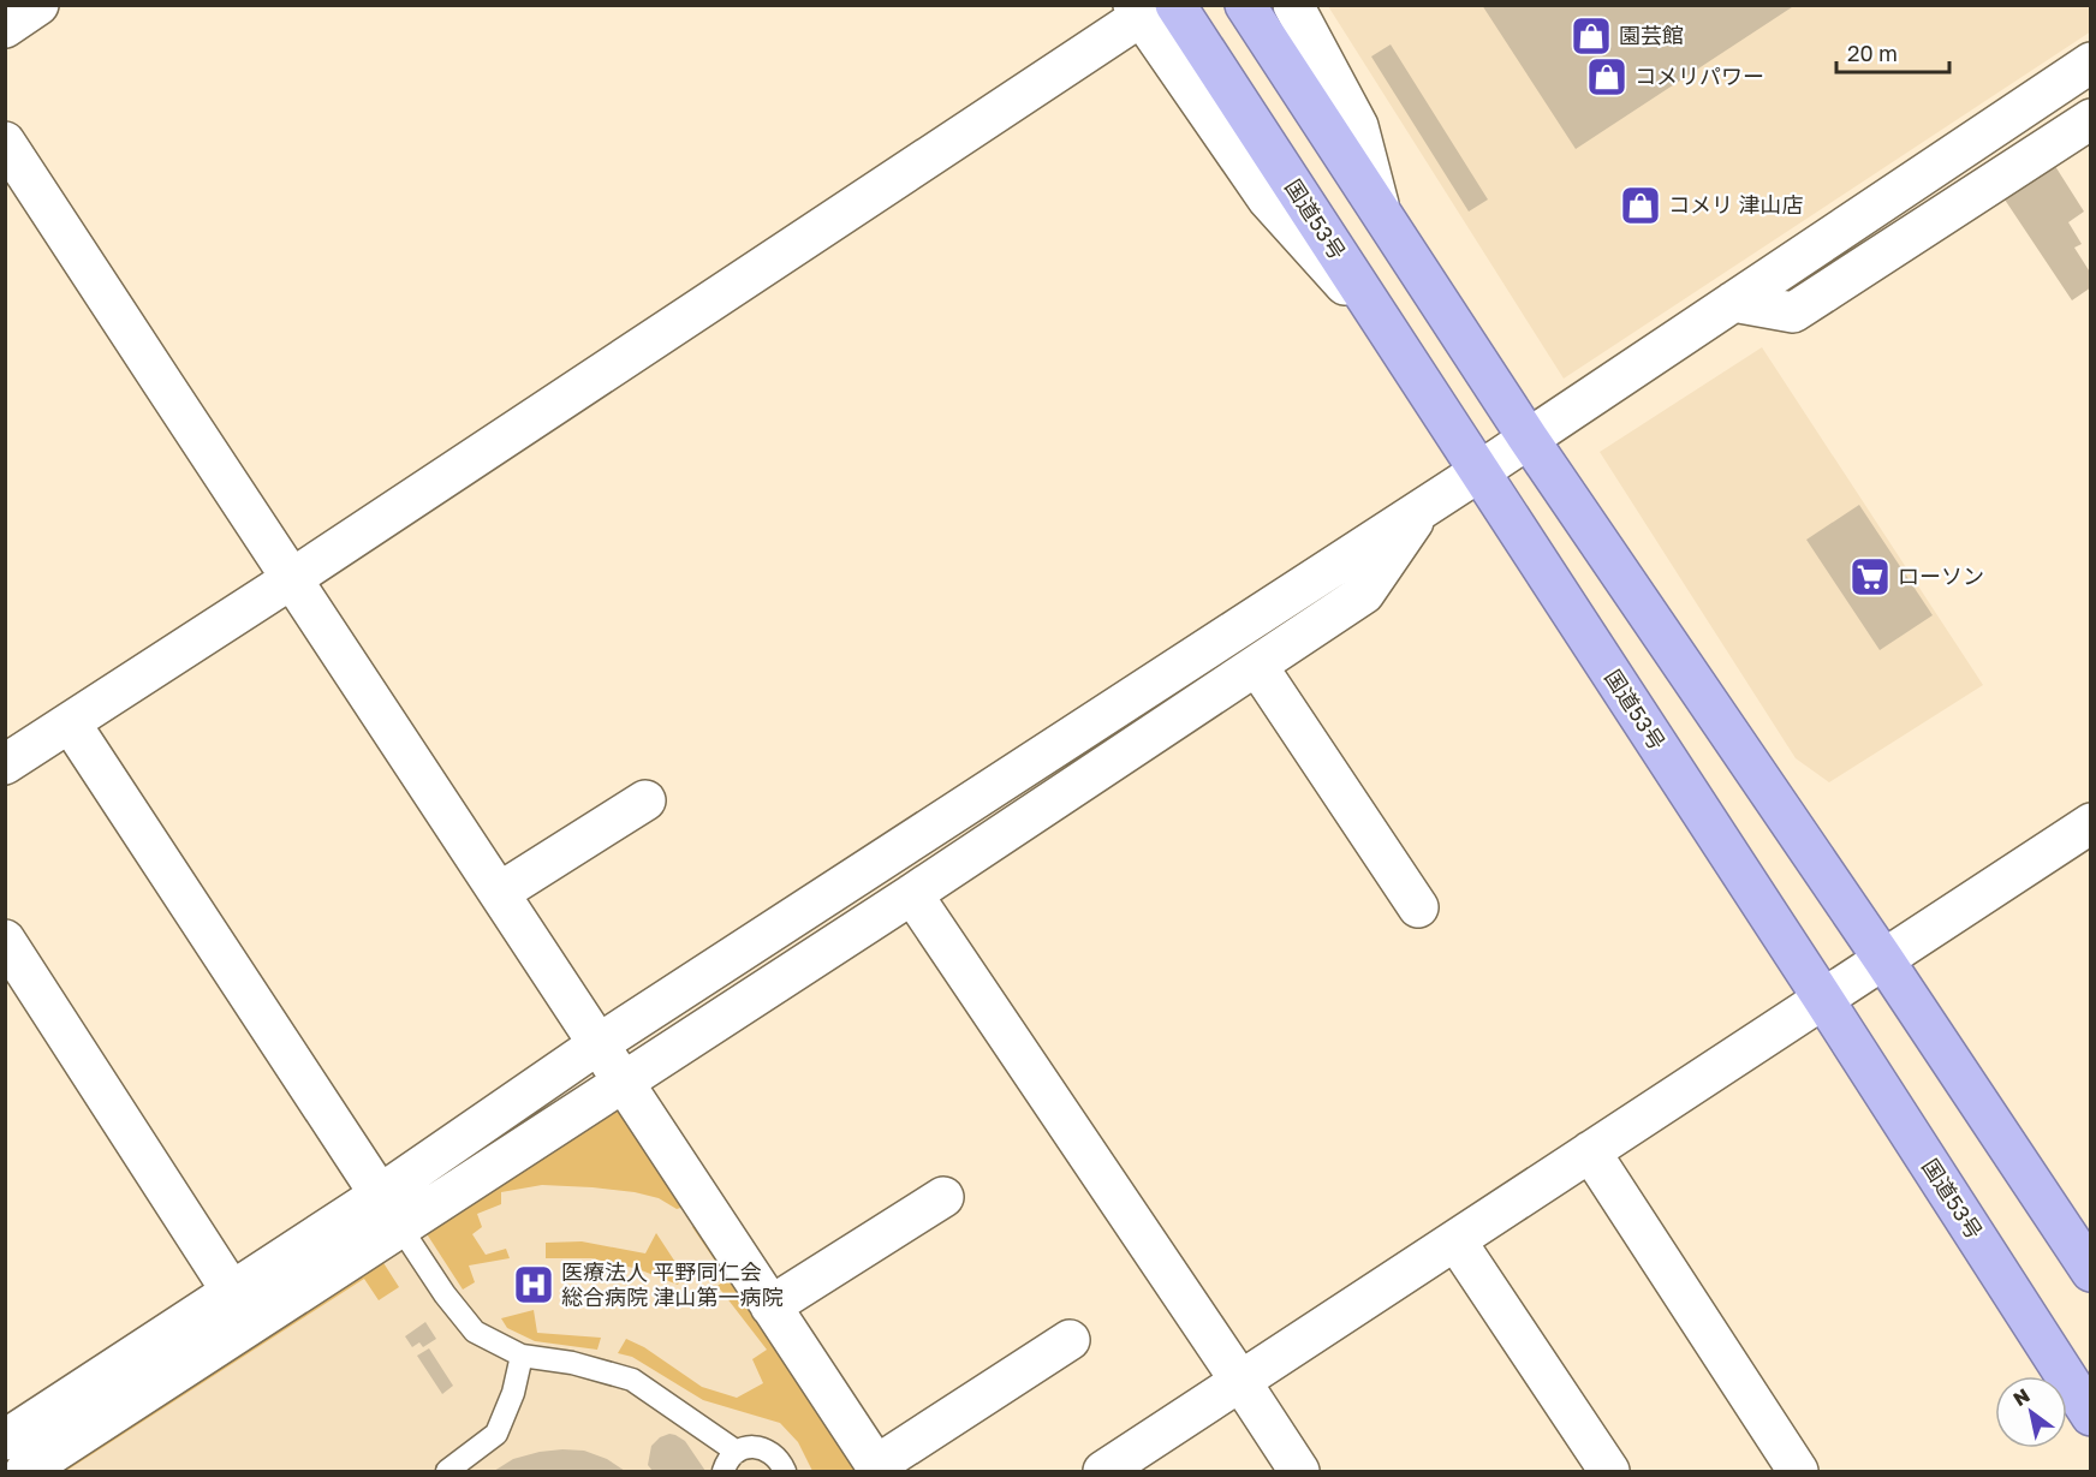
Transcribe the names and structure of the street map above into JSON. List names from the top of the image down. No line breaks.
{"streets":{"highway":["国道53号"]},"places":{"shop":["園芸館","コメリパワー","コメリ 津山店"],"supermarket":["ローソン"],"hospital":["医療法人 平野同仁会 総合病院 津山第一病院"]},"scale_bar":"20 m","north":"top left"}
